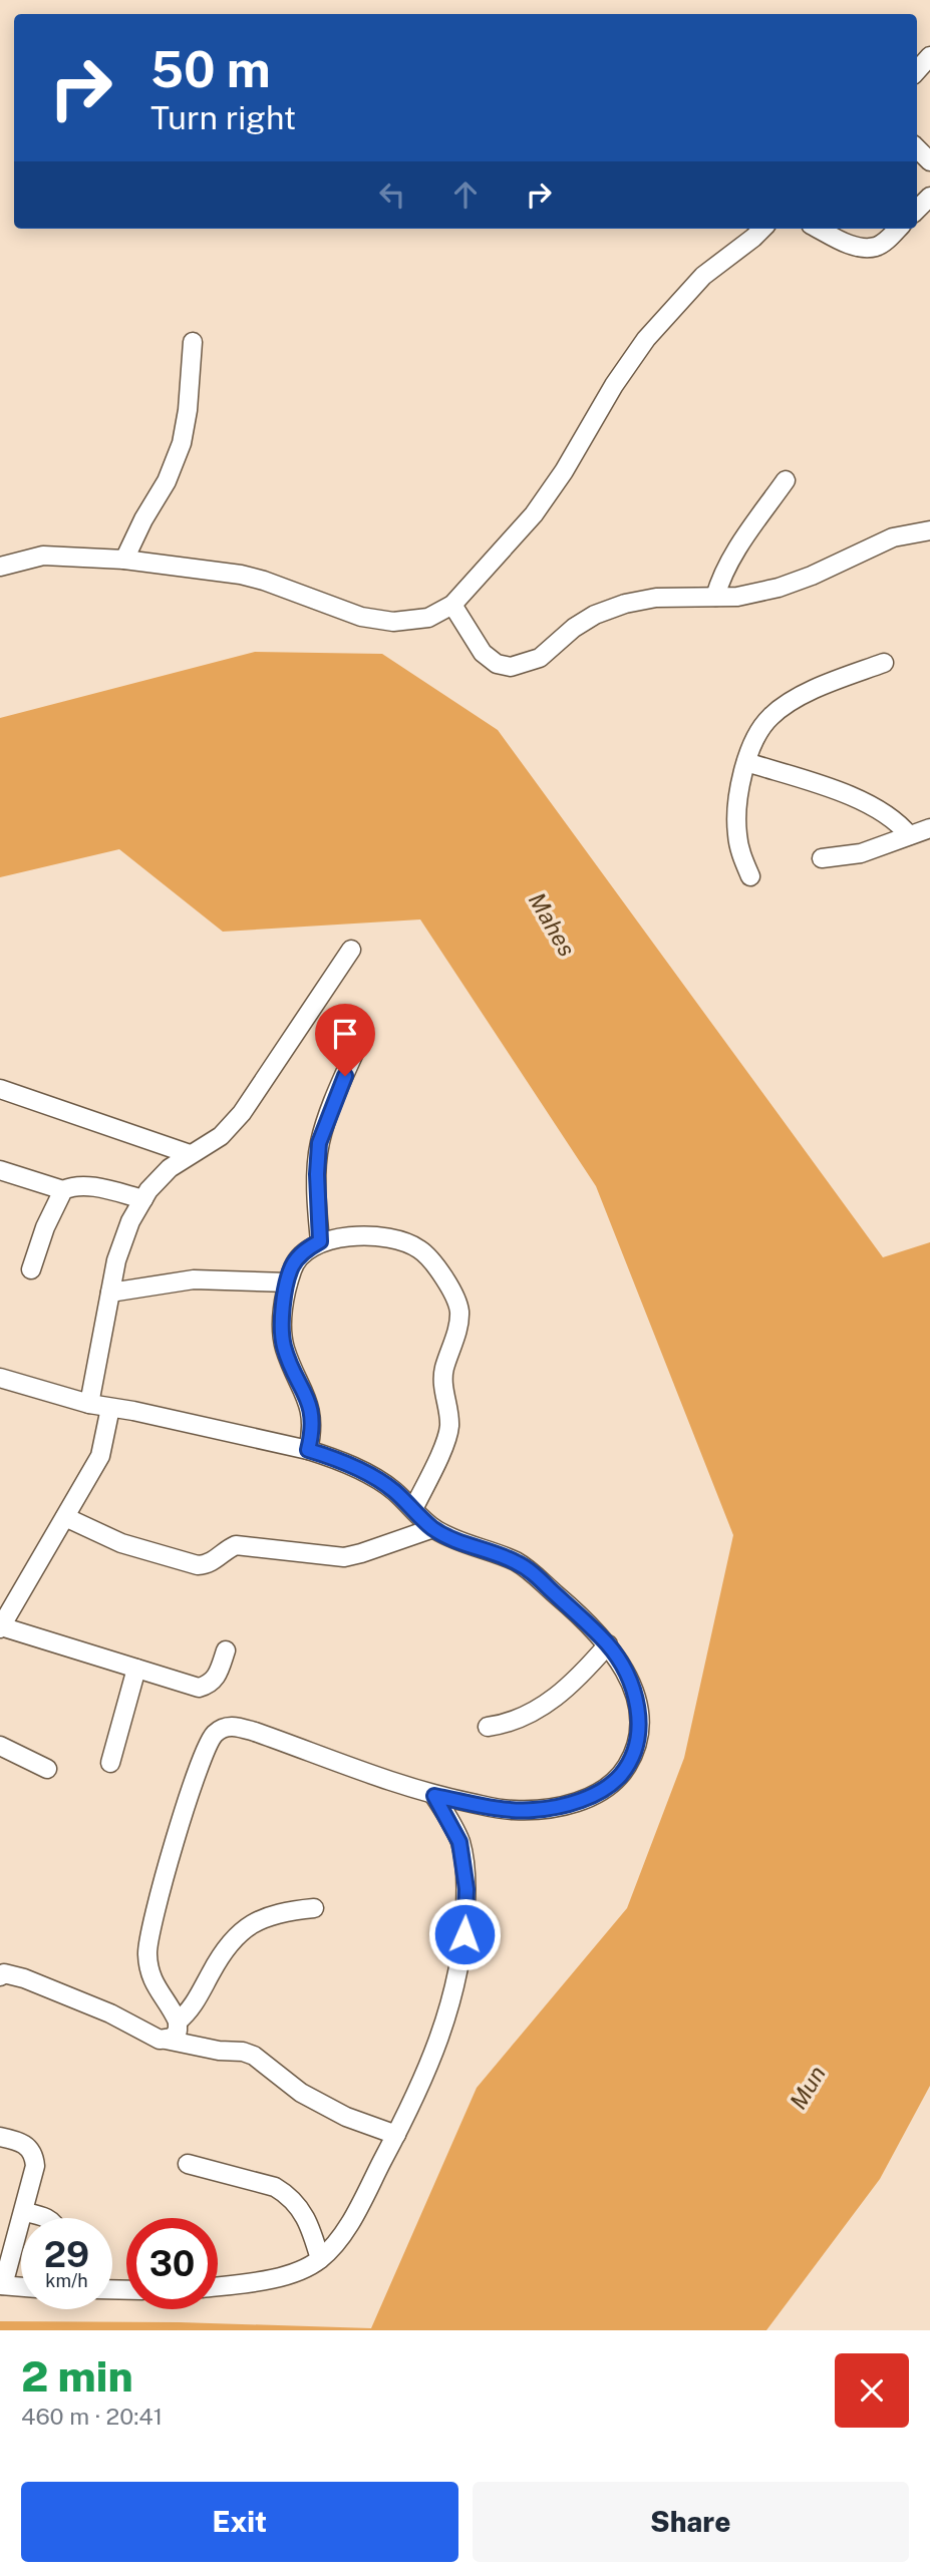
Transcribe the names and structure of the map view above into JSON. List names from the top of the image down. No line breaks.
{"water":["Mahes","Mun"],"page":{"turn":["50 m","Turn right"],"speed":"29 km/h","limit":"30","heading":["2 min","460 m · 20:41"],"buttons":["Exit","Share"]}}
